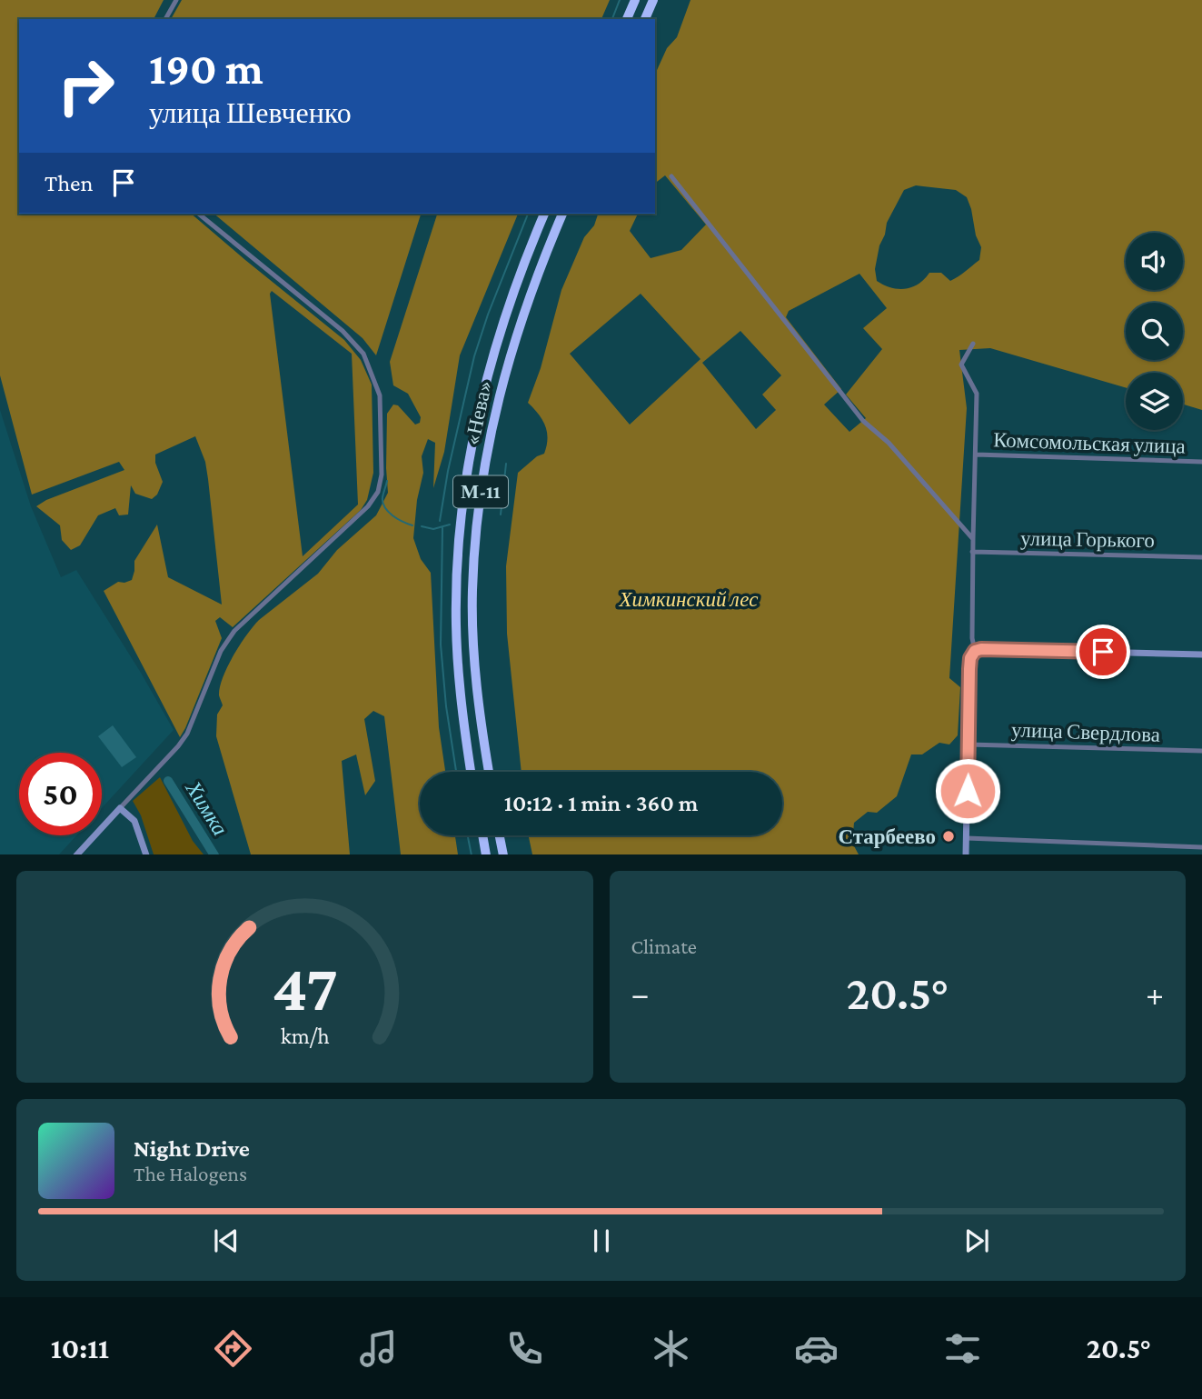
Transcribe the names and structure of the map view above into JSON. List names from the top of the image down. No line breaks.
{"streets":{"highway":["«Нева»","М-11"],"street":["Комсомольская улица","улица Горького","улица Свердлова"]},"water":["Химка"],"parks":["Химкинский лес"],"places":["Старбеево"],"page":{"turn":["190 m","улица Шевченко"],"then":"Then","limit":"50","trip":"10:12 · 1 min · 360 m","tile":"Climate","heat":["−","20.5°","+"],"song":["Night Drive","The Halogens"],"tabs":["10:11","20.5°"],"gauge":["47","km/h"]}}
